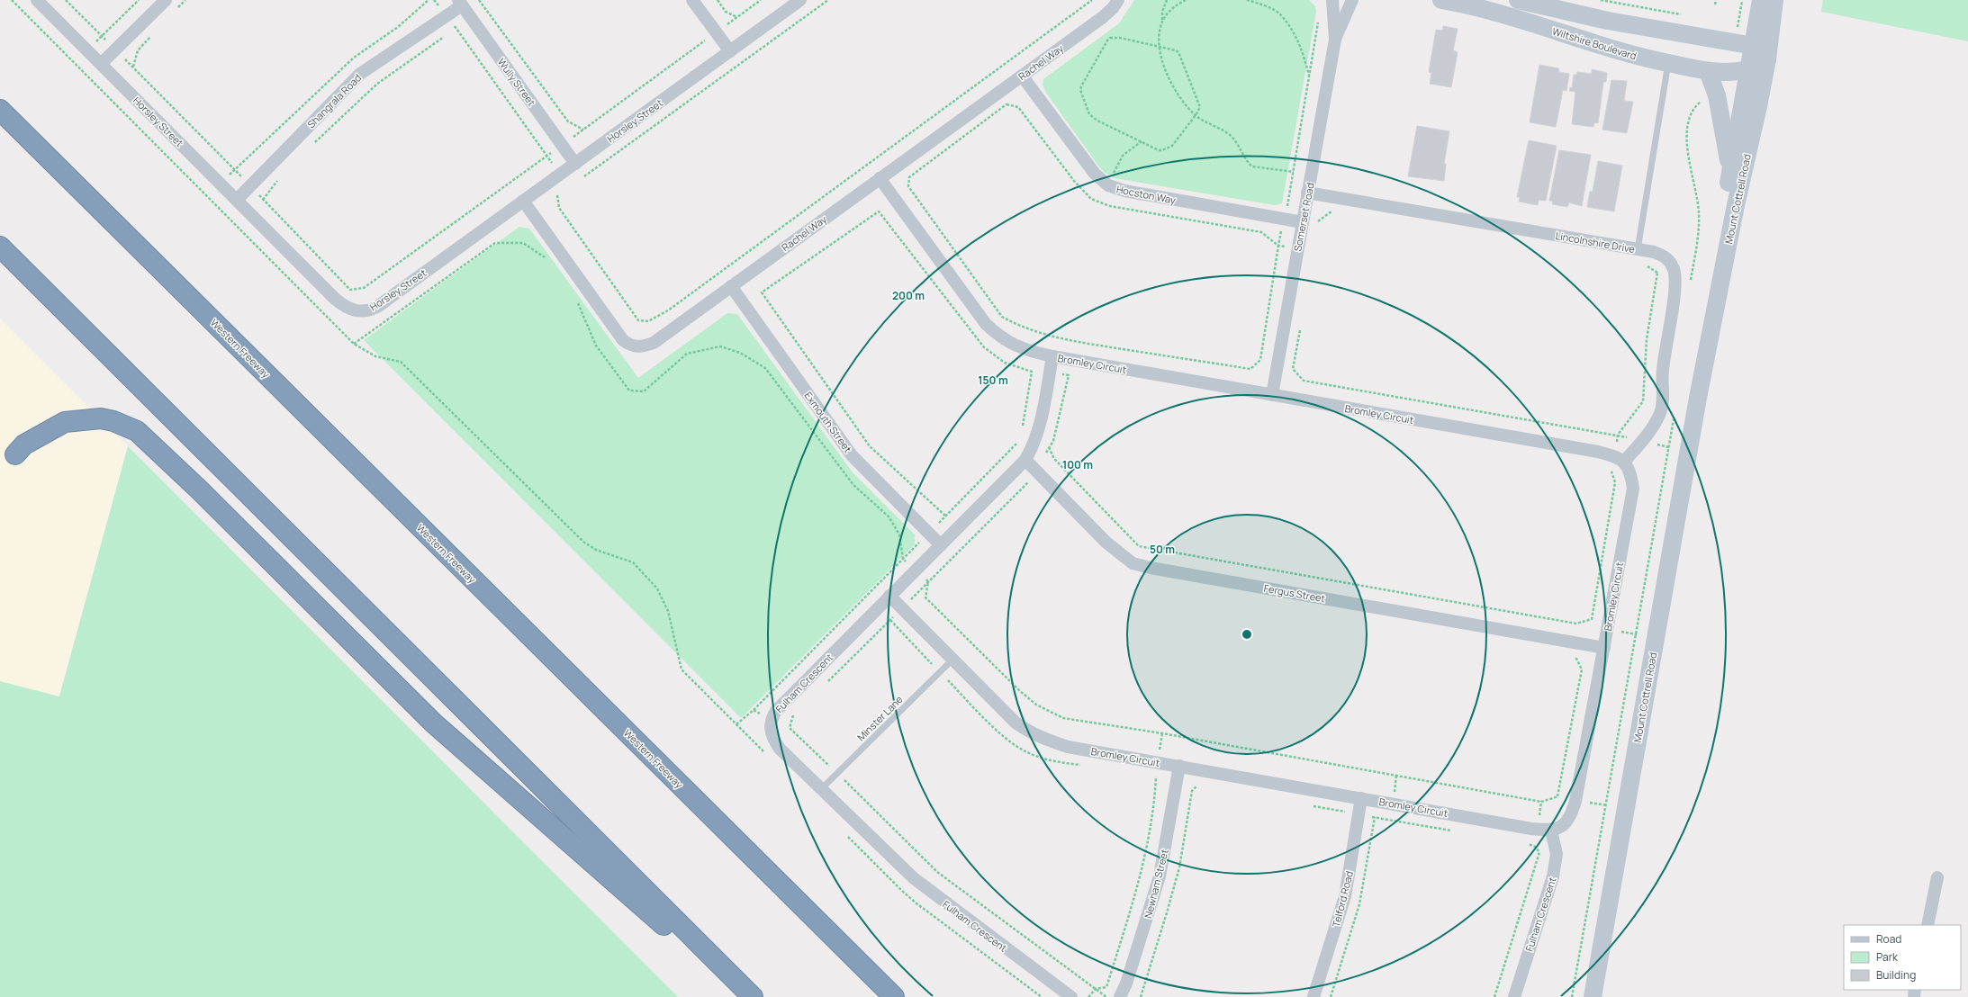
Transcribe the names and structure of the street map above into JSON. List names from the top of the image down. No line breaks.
{"streets":{"highway":["Western Freeway"],"street":["Wiltshire Boulevard","Rachel Way","Wully Street","Shangrala Road","Horsley Street","Hocston Way","Mount Cottrell Road","Somerset Road","Lincolnshire Drive","Bromley Circuit","Exmouth Street","Fergus Street","Fulham Crescent","Newham Street","Telford Road"],"lane":["Minster Lane"]},"crossings":[["Wiltshire Boulevard","Mount Cottrell Road"],["Rachel Way","Horsley Street"],["Rachel Way","Hocston Way"],["Rachel Way","Bromley Circuit"],["Rachel Way","Exmouth Street"],["Wully Street","Shangrala Road"],["Wully Street","Horsley Street"],["Shangrala Road","Horsley Street"],["Hocston Way","Somerset Road"],["Somerset Road","Lincolnshire Drive"],["Somerset Road","Bromley Circuit"],["Bromley Circuit","Fergus Street"],["Bromley Circuit","Fulham Crescent"],["Bromley Circuit","Minster Lane"],["Bromley Circuit","Newham Street"],["Bromley Circuit","Telford Road"],["Exmouth Street","Fulham Crescent"],["Fergus Street","Fulham Crescent"],["Fulham Crescent","Minster Lane"]],"legend":["Road","Park","Building"],"rings":["200 m","150 m","100 m","50 m"]}
